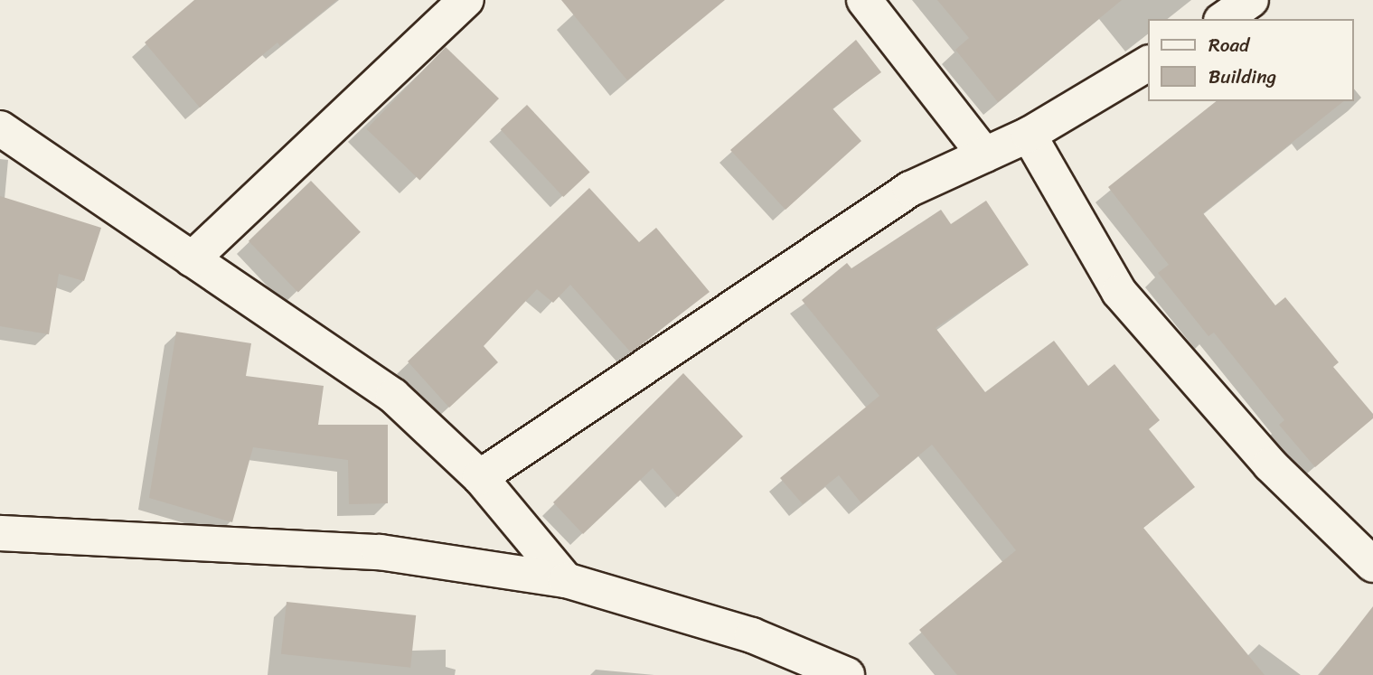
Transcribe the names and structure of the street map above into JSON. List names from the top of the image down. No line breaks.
{"legend":["Road","Building"]}
